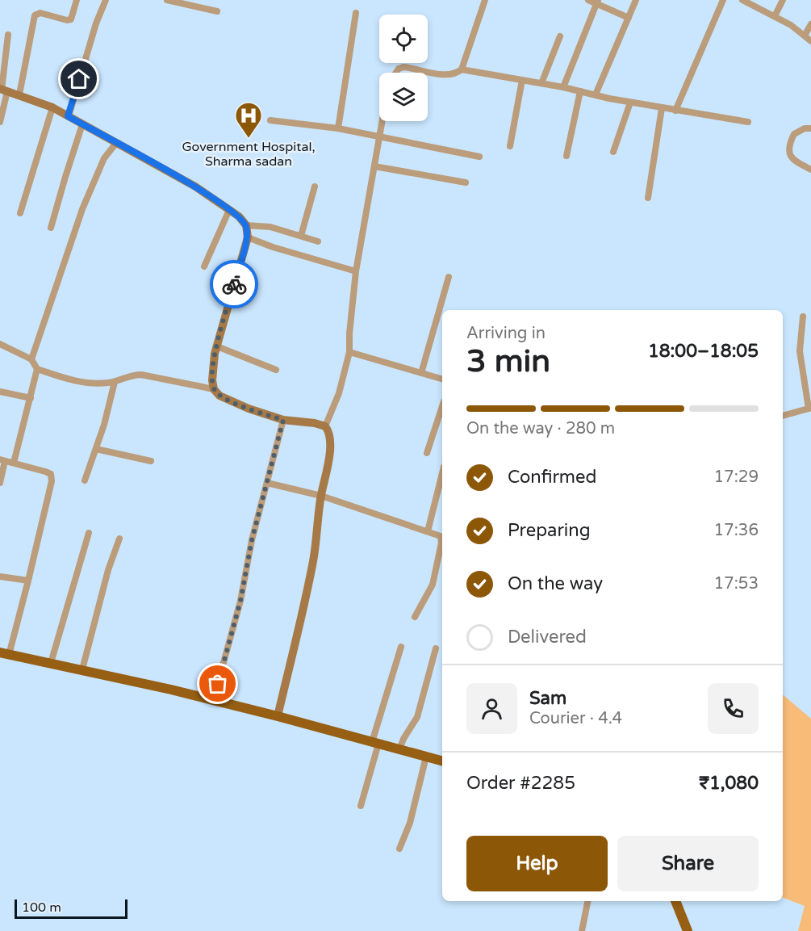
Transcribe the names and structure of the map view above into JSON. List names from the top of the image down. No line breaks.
{"places":{"hospital":["Government Hospital, Sharma sadan"]},"scale_bar":"100 m","page":{"heading":["3 min","Arriving in","18:00–18:05"],"panel":["Sam","Courier · 4.4","Order #2285","₹1,080"],"bar":"On the way · 280 m","list":[["Confirmed","17:29"],["Preparing","17:36"],["On the way","17:53"],"Delivered"],"buttons":["Help","Share"],"scale":"100 m"}}
